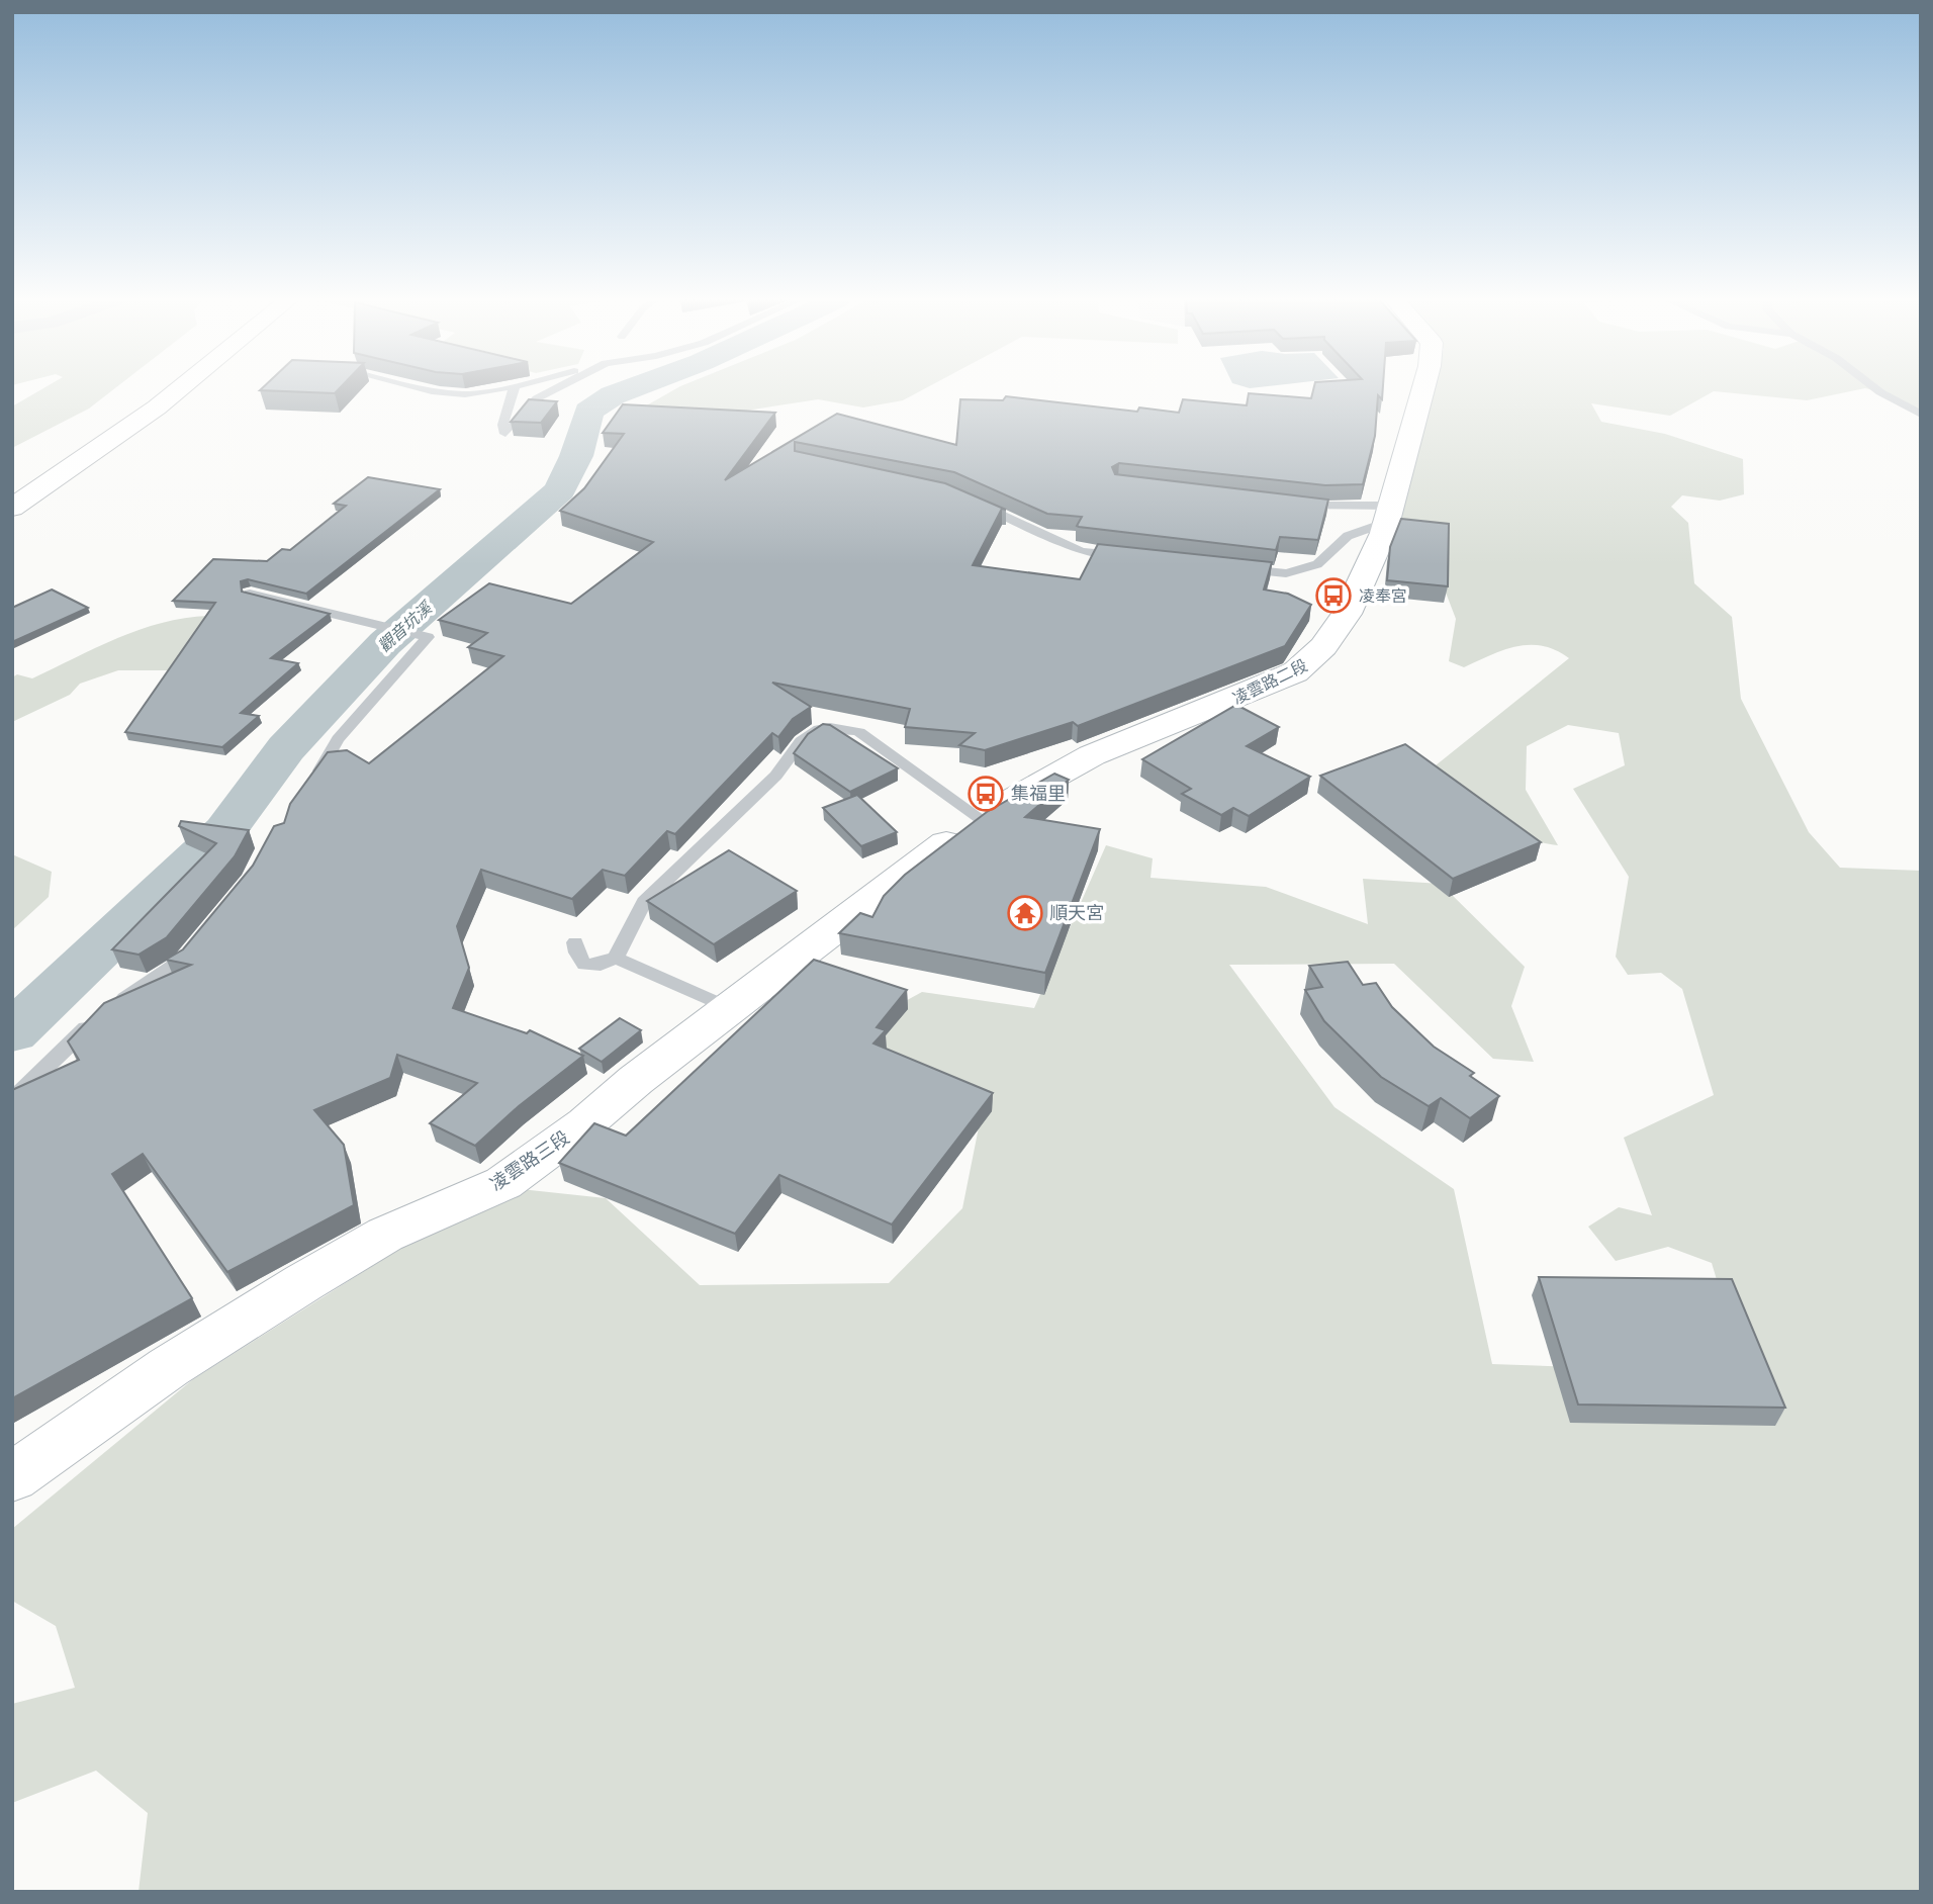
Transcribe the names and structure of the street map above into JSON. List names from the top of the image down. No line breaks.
{"streets":{"main road":["凌雲路二段","凌雲路三段"]},"crossings":[["凌雲路二段","凌雲路三段"]],"water":["觀音坑溪"],"places":{"bus stop":["凌奉宮","集福里"],"temple":["順天宮"]}}
